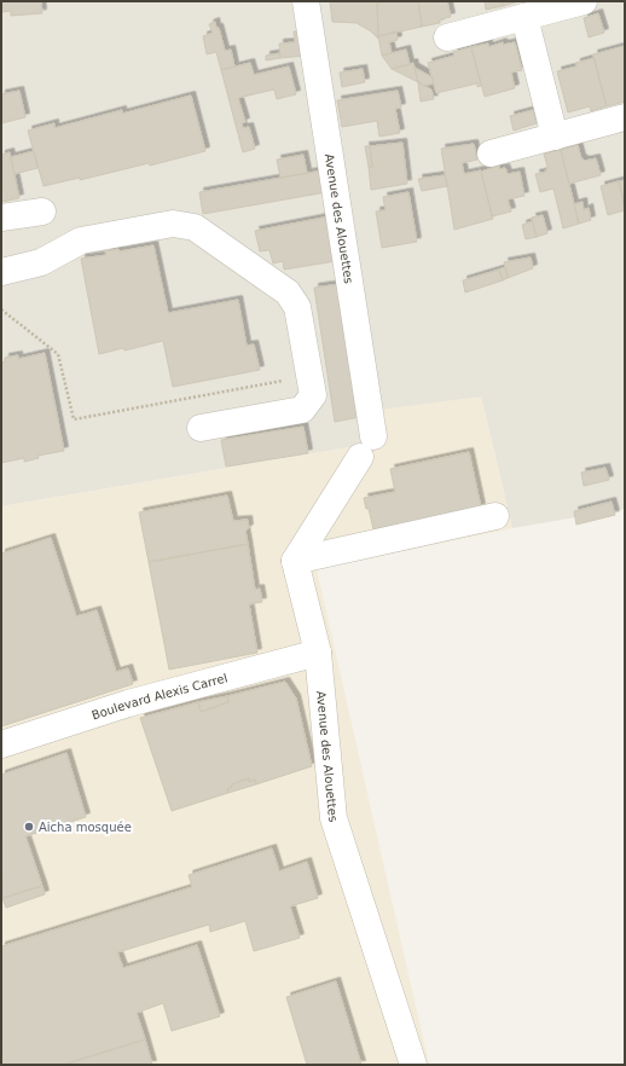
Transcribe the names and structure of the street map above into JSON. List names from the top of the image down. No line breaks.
{"streets":{"street":["Avenue des Alouettes","Boulevard Alexis Carrel"]},"crossings":[["Avenue des Alouettes","Boulevard Alexis Carrel"]],"places":["Aicha mosquée"]}
